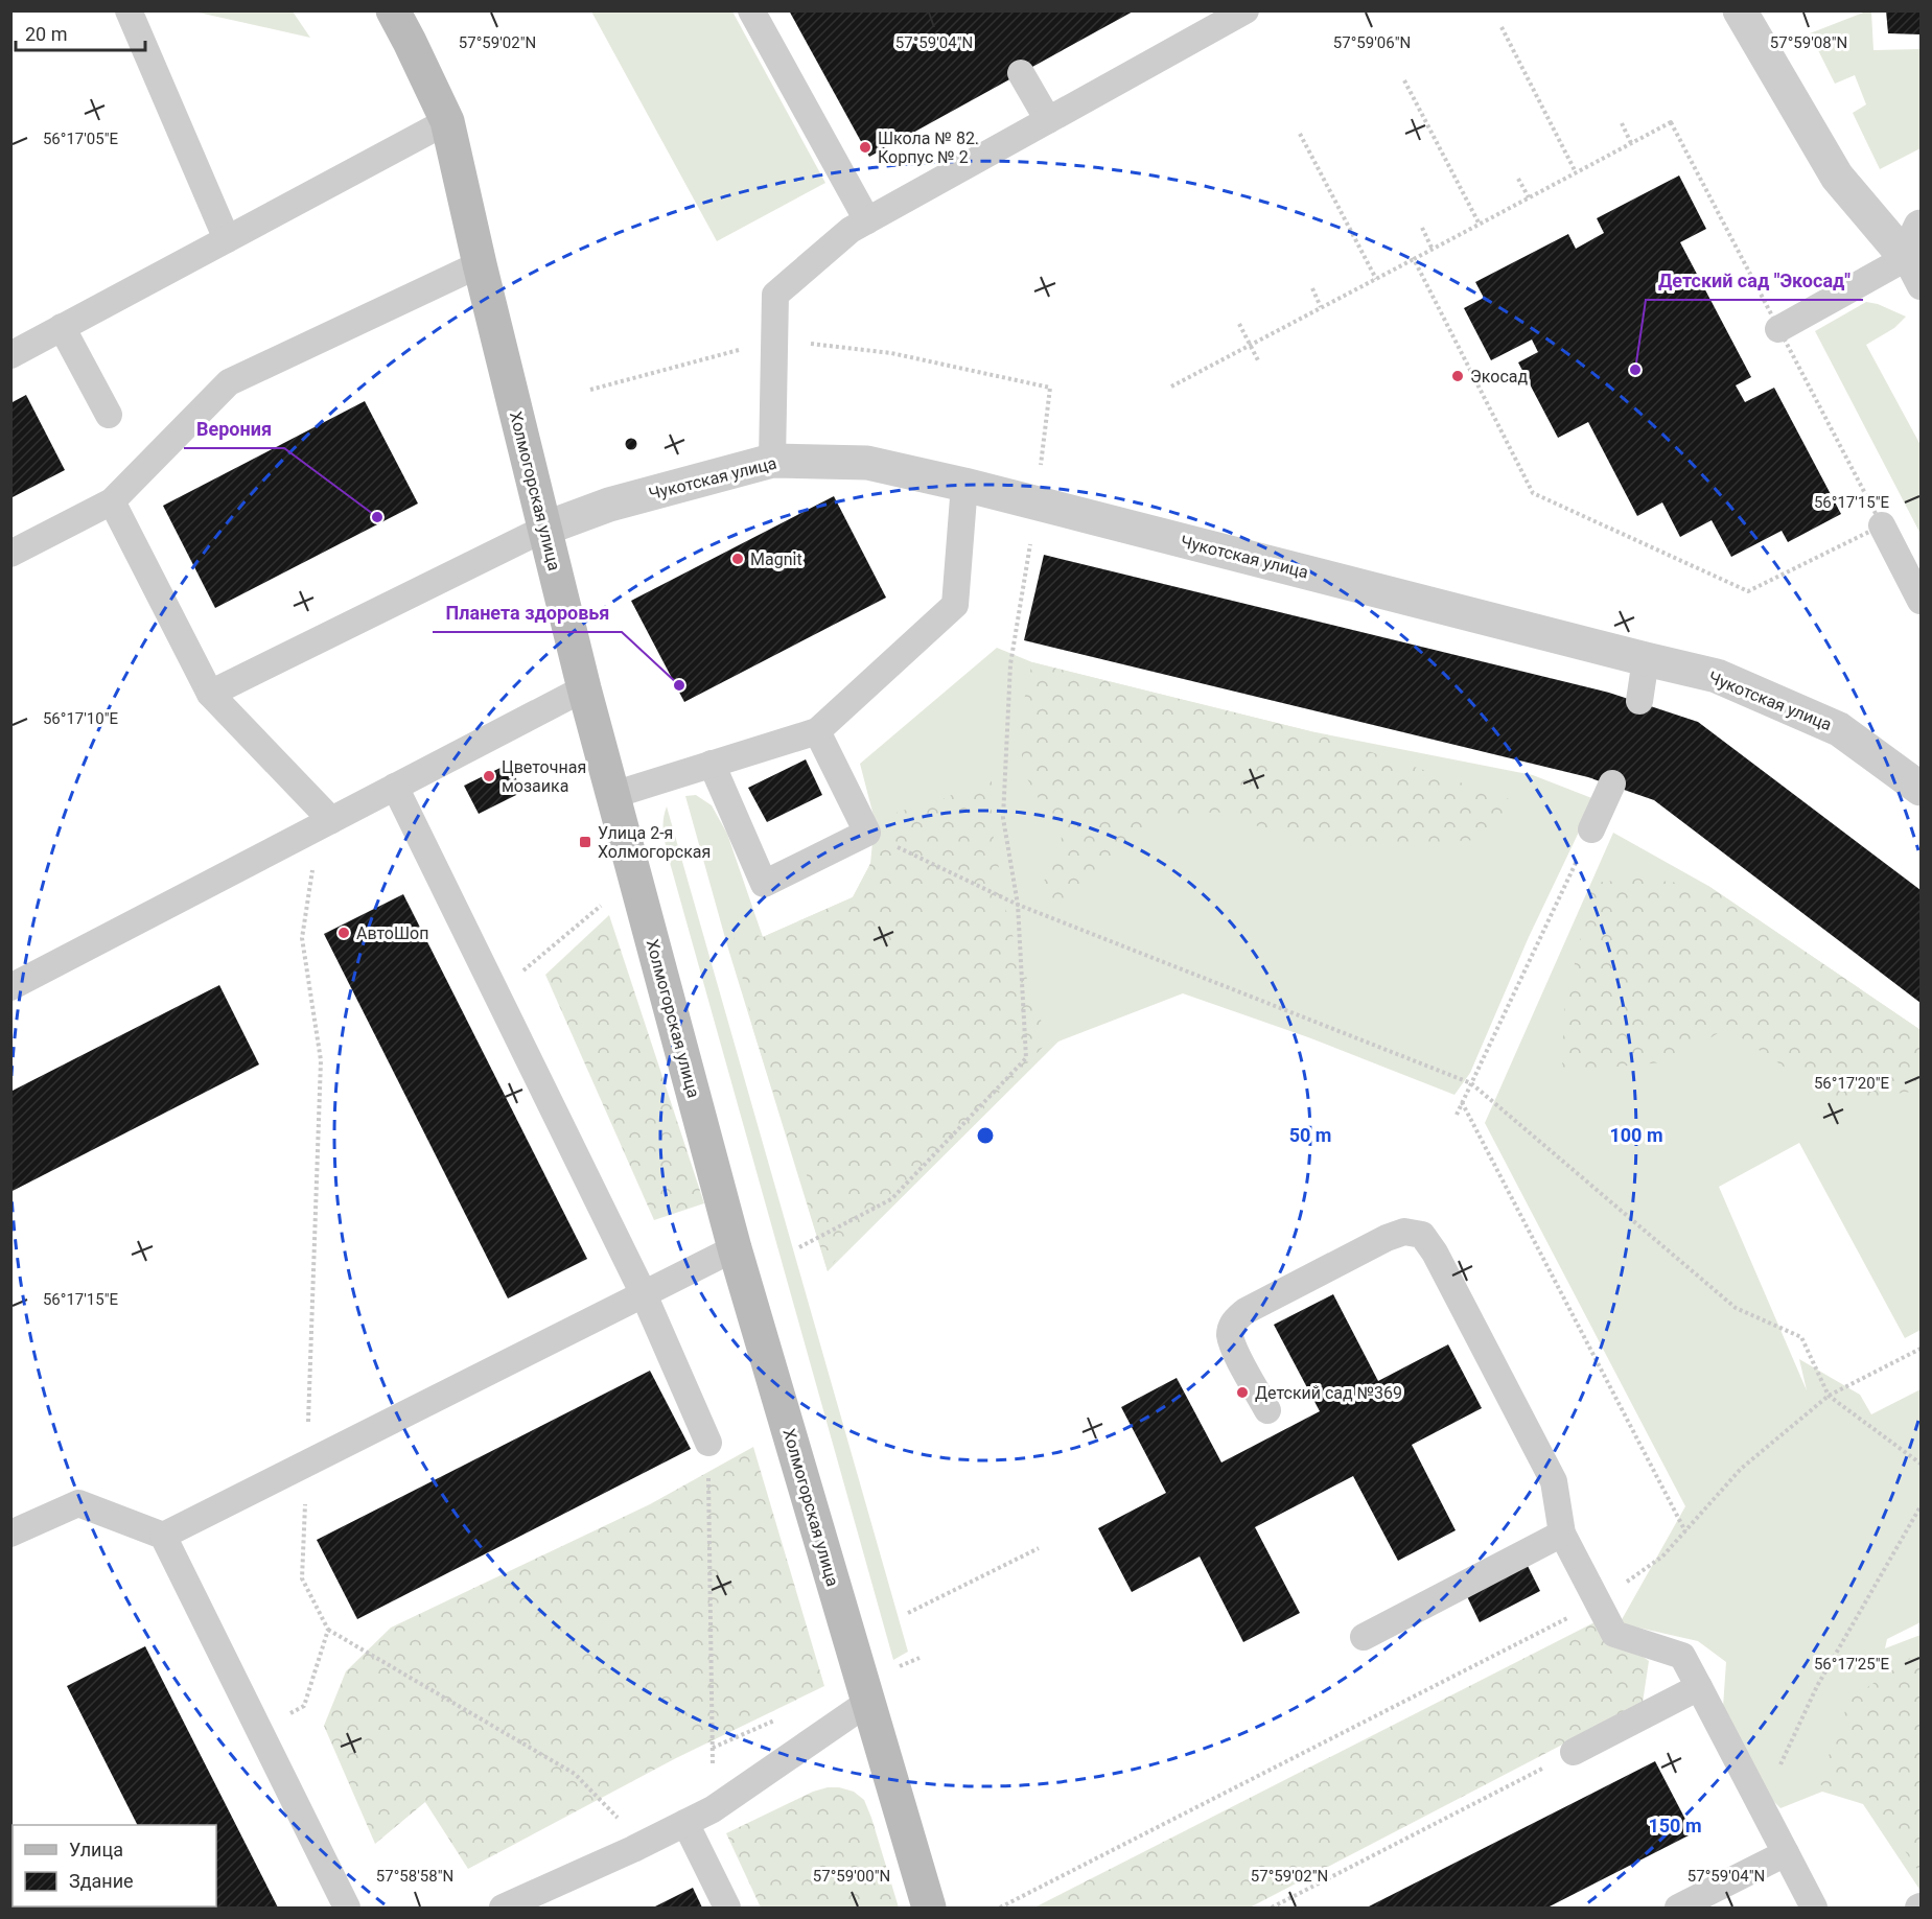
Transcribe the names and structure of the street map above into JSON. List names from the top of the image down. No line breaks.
{"streets":{"main road":["Холмогорская улица"],"street":["Чукотская улица"]},"crossings":[["Чукотская улица","Холмогорская улица"]],"places":{"other":["Школа № 82. Корпус № 2","Детский сад \"Экосад\"","Экосад","Верония","Magnit","Планета здоровья","Цветочная мозаика","АвтоШоп","Детский сад №369"],"transit":["Улица 2-я Холмогорская"]},"legend":["Улица","Здание"],"scale_bar":"20 m","coordinates":["57°59'02\"N","57°59'04\"N","57°59'06\"N","57°59'08\"N","56°17'05\"E","56°17'15\"E","56°17'10\"E","56°17'20\"E","56°17'25\"E","57°58'58\"N","57°59'00\"N"],"rings":["50 m","100 m","150 m"]}
